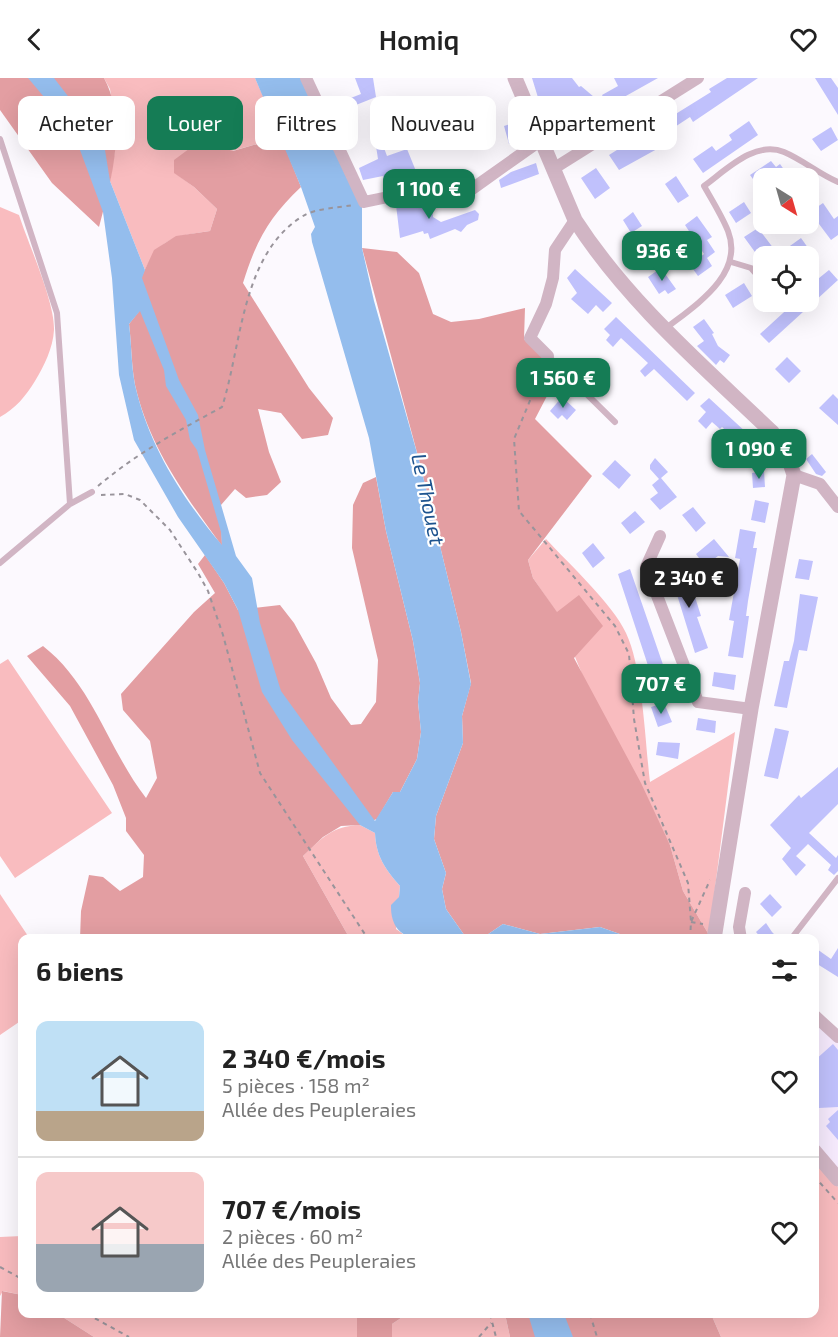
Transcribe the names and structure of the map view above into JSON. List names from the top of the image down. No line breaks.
{"water":["Le Thouet"],"north":"bottom right","page":{"header":"Homiq","chip":["Acheter","Louer","Filtres","Nouveau","Appartement"],"price":["1 100 €","936 €","1 560 €","1 090 €","2 340 €","707 €"],"heading":"6 biens","list":[{"name":"2 340 €/mois","note":"5 pièces · 158 m² · Allée des Peupleraies"},{"name":"707 €/mois","note":"2 pièces · 60 m² · Allée des Peupleraies"}]}}
